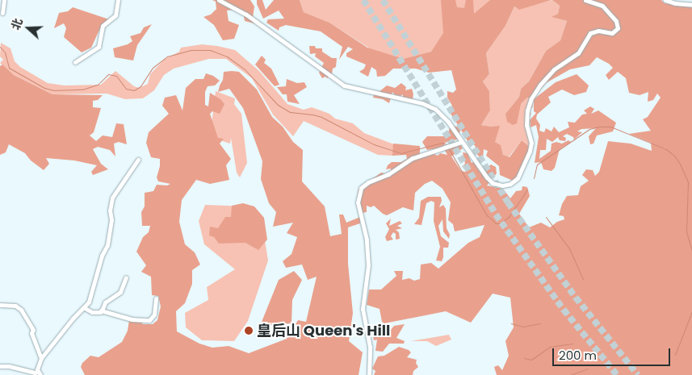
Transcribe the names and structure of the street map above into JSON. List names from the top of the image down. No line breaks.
{"places":["皇后山 Queen's Hill"],"scale_bar":"200 m","north":"left"}
